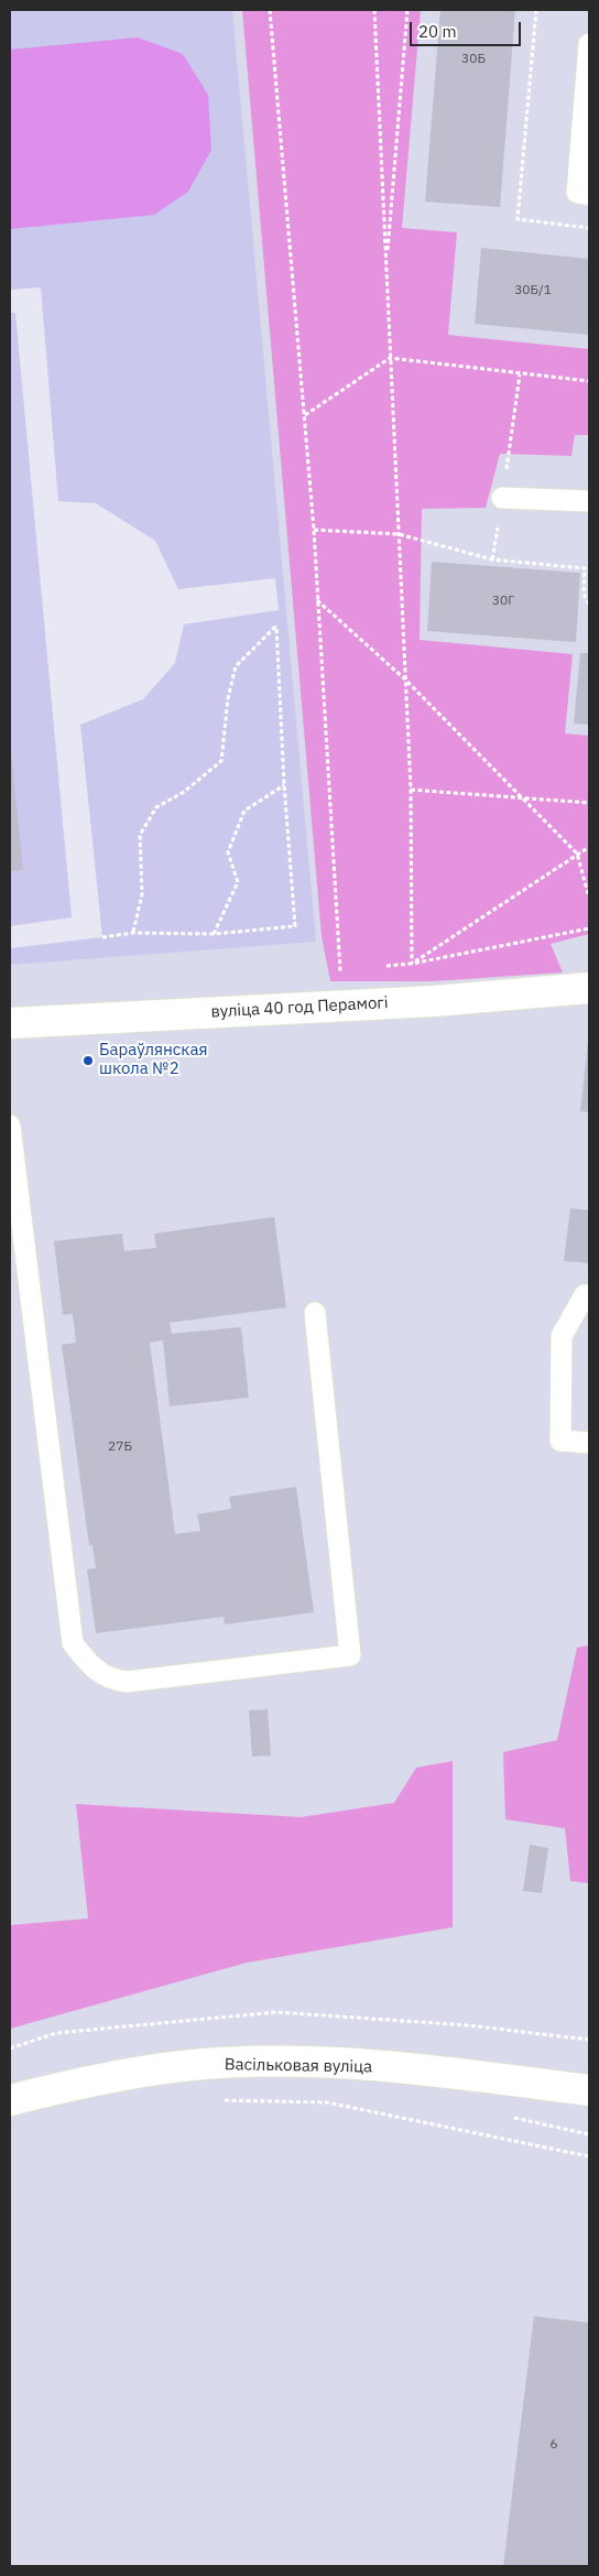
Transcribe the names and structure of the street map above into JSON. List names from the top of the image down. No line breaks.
{"streets":{"street":["вуліца 40 год Перамогі","Васільковая вуліца"]},"places":["Бараўлянская школа №2"],"house_numbers":["30Б","30Б/1","30Г","27Б","6"],"scale_bar":"20 m"}
